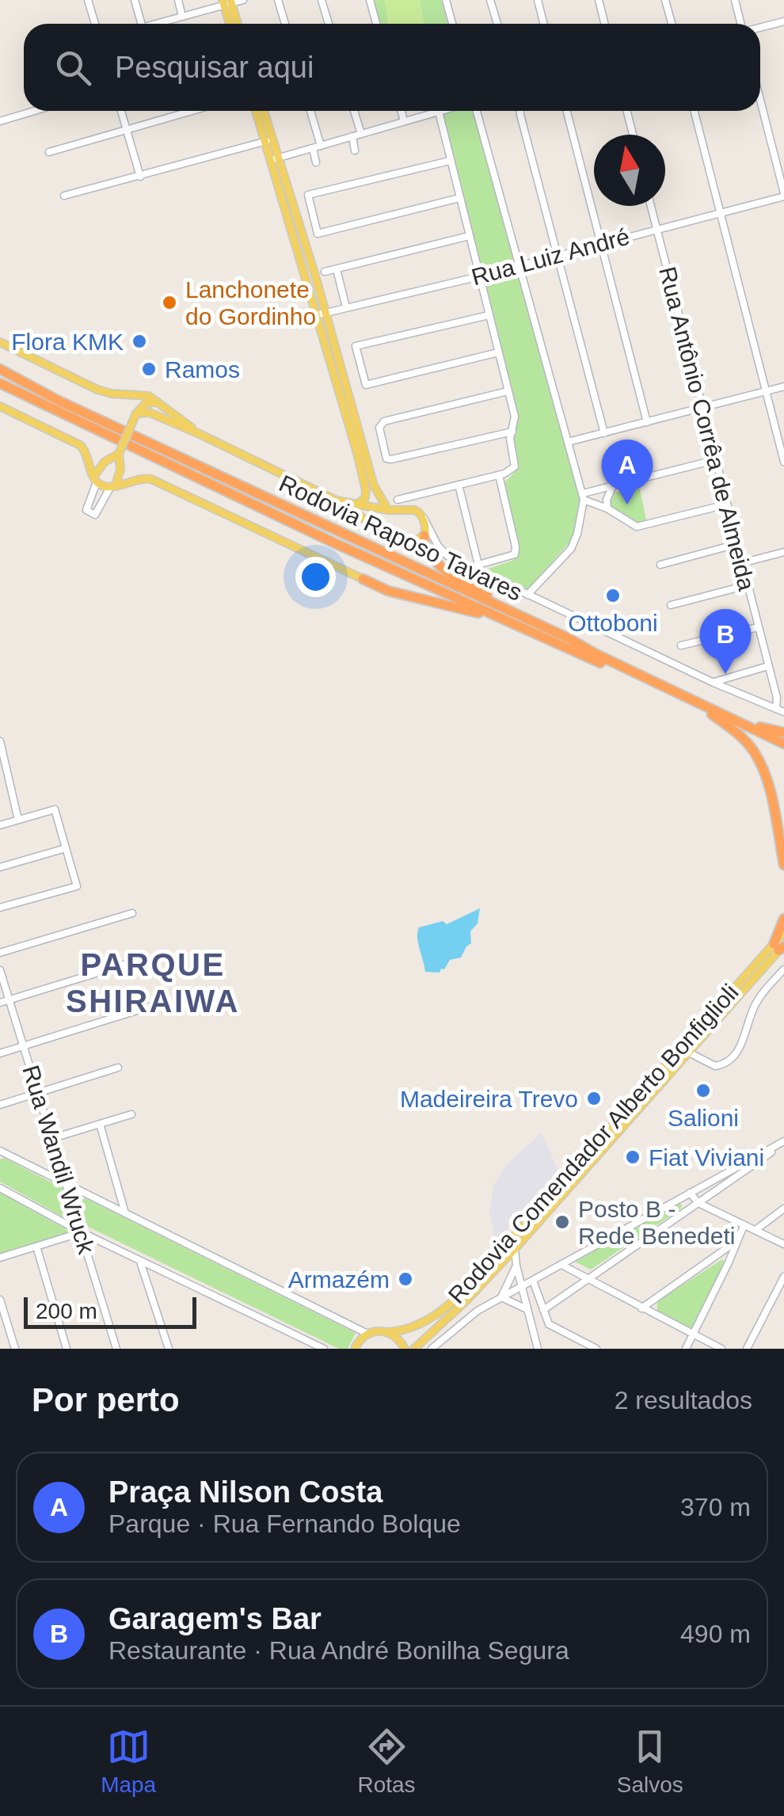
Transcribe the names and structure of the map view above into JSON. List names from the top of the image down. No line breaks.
{"streets":{"highway":["Rodovia Raposo Tavares"],"main road":["Rodovia Comendador Alberto Bonfiglioli"],"street":["Rua Luiz André","Rua Antônio Corrêa de Almeida","Rua Wandil Wruck"]},"crossings":[["Rua Luiz André","Rua Antônio Corrêa de Almeida"]],"districts":["PARQUE SHIRAIWA"],"places":["Lanchonete do Gordinho","Flora KMK","Ramos","Ottoboni","Salioni","Madeireira Trevo","Fiat Viviani","Posto B - Rede Benedeti","Armazém"],"scale_bar":"200 m","north":"top","page":{"search":"Pesquisar aqui","pins":["A","B"],"scale":"200 m","heading":["Por perto","2 resultados"],"list":[{"mark":"A","name":"Praça Nilson Costa","note":"Parque · Rua Fernando Bolque","value":"370 m"},{"mark":"B","name":"Garagem's Bar","note":"Restaurante · Rua André Bonilha Segura","value":"490 m"}],"nav":["Mapa","Rotas","Salvos"]}}
